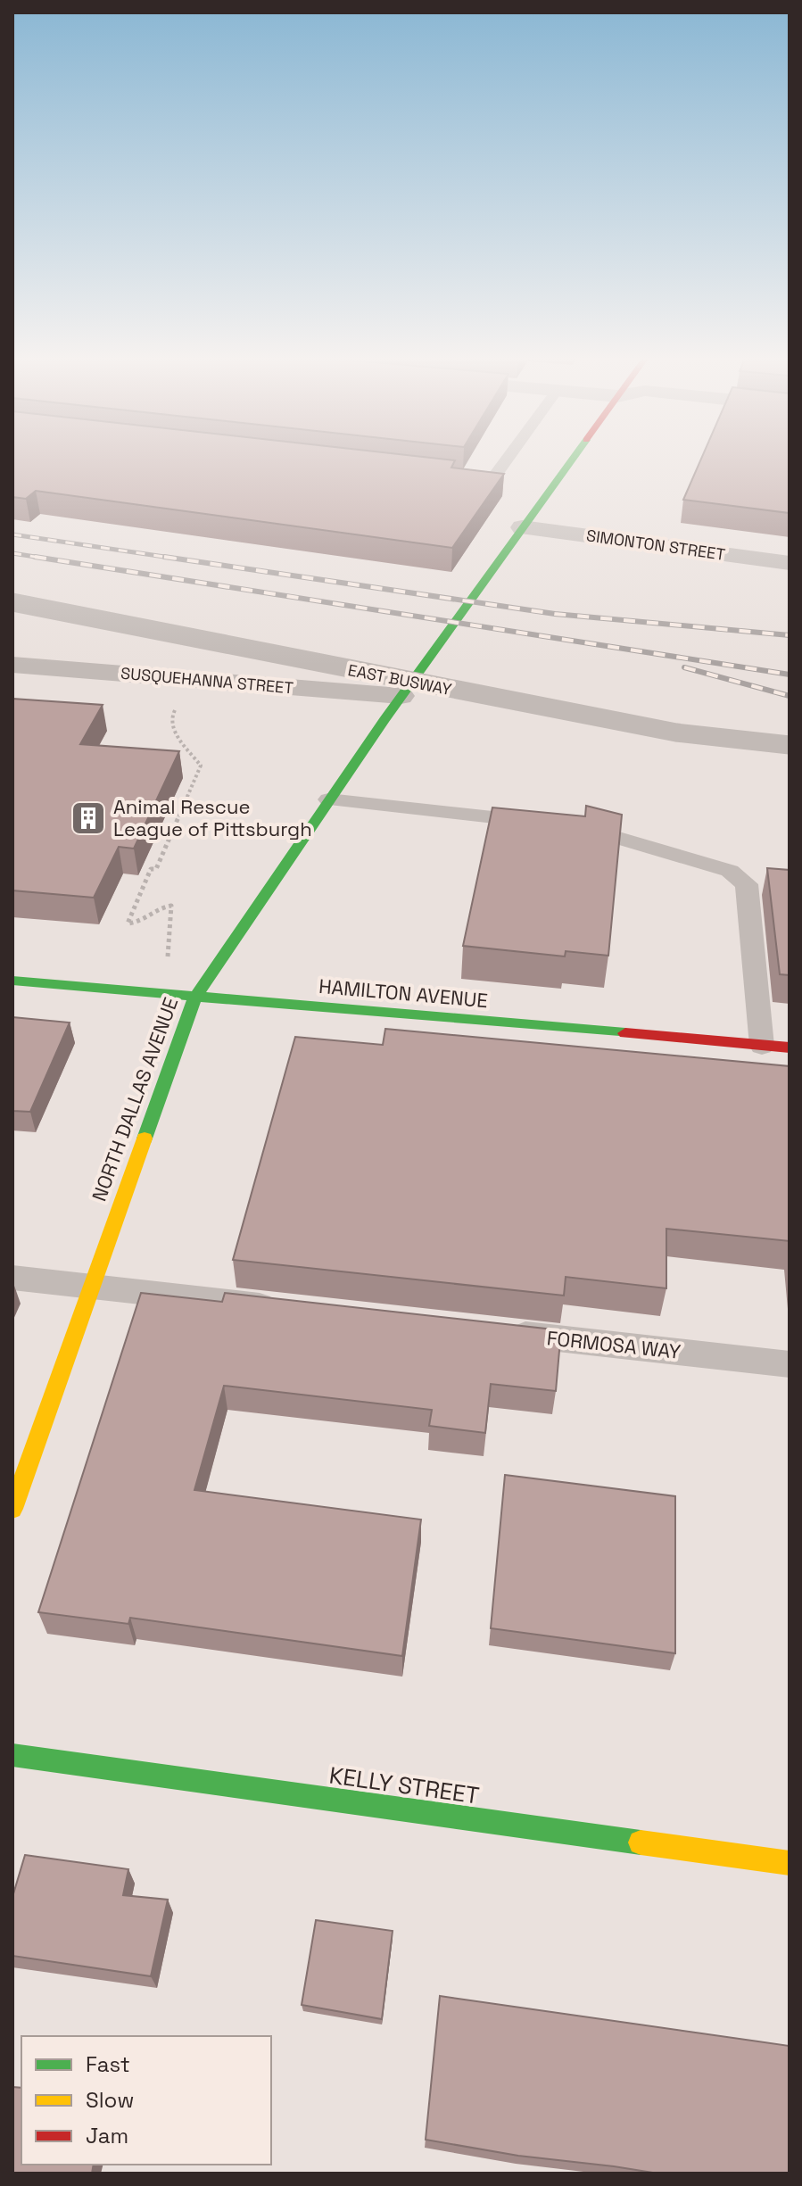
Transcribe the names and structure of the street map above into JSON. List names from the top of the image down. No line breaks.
{"streets":{"main road":["HAMILTON AVENUE","NORTH DALLAS AVENUE","KELLY STREET"],"street":["SIMONTON STREET","SUSQUEHANNA STREET"],"lane":["EAST BUSWAY","FORMOSA WAY"]},"crossings":[["SIMONTON STREET","NORTH DALLAS AVENUE"],["SUSQUEHANNA STREET","NORTH DALLAS AVENUE"],["HAMILTON AVENUE","NORTH DALLAS AVENUE"]],"places":{"building":["Animal Rescue League of Pittsburgh"]},"legend":["Fast","Slow","Jam"]}
